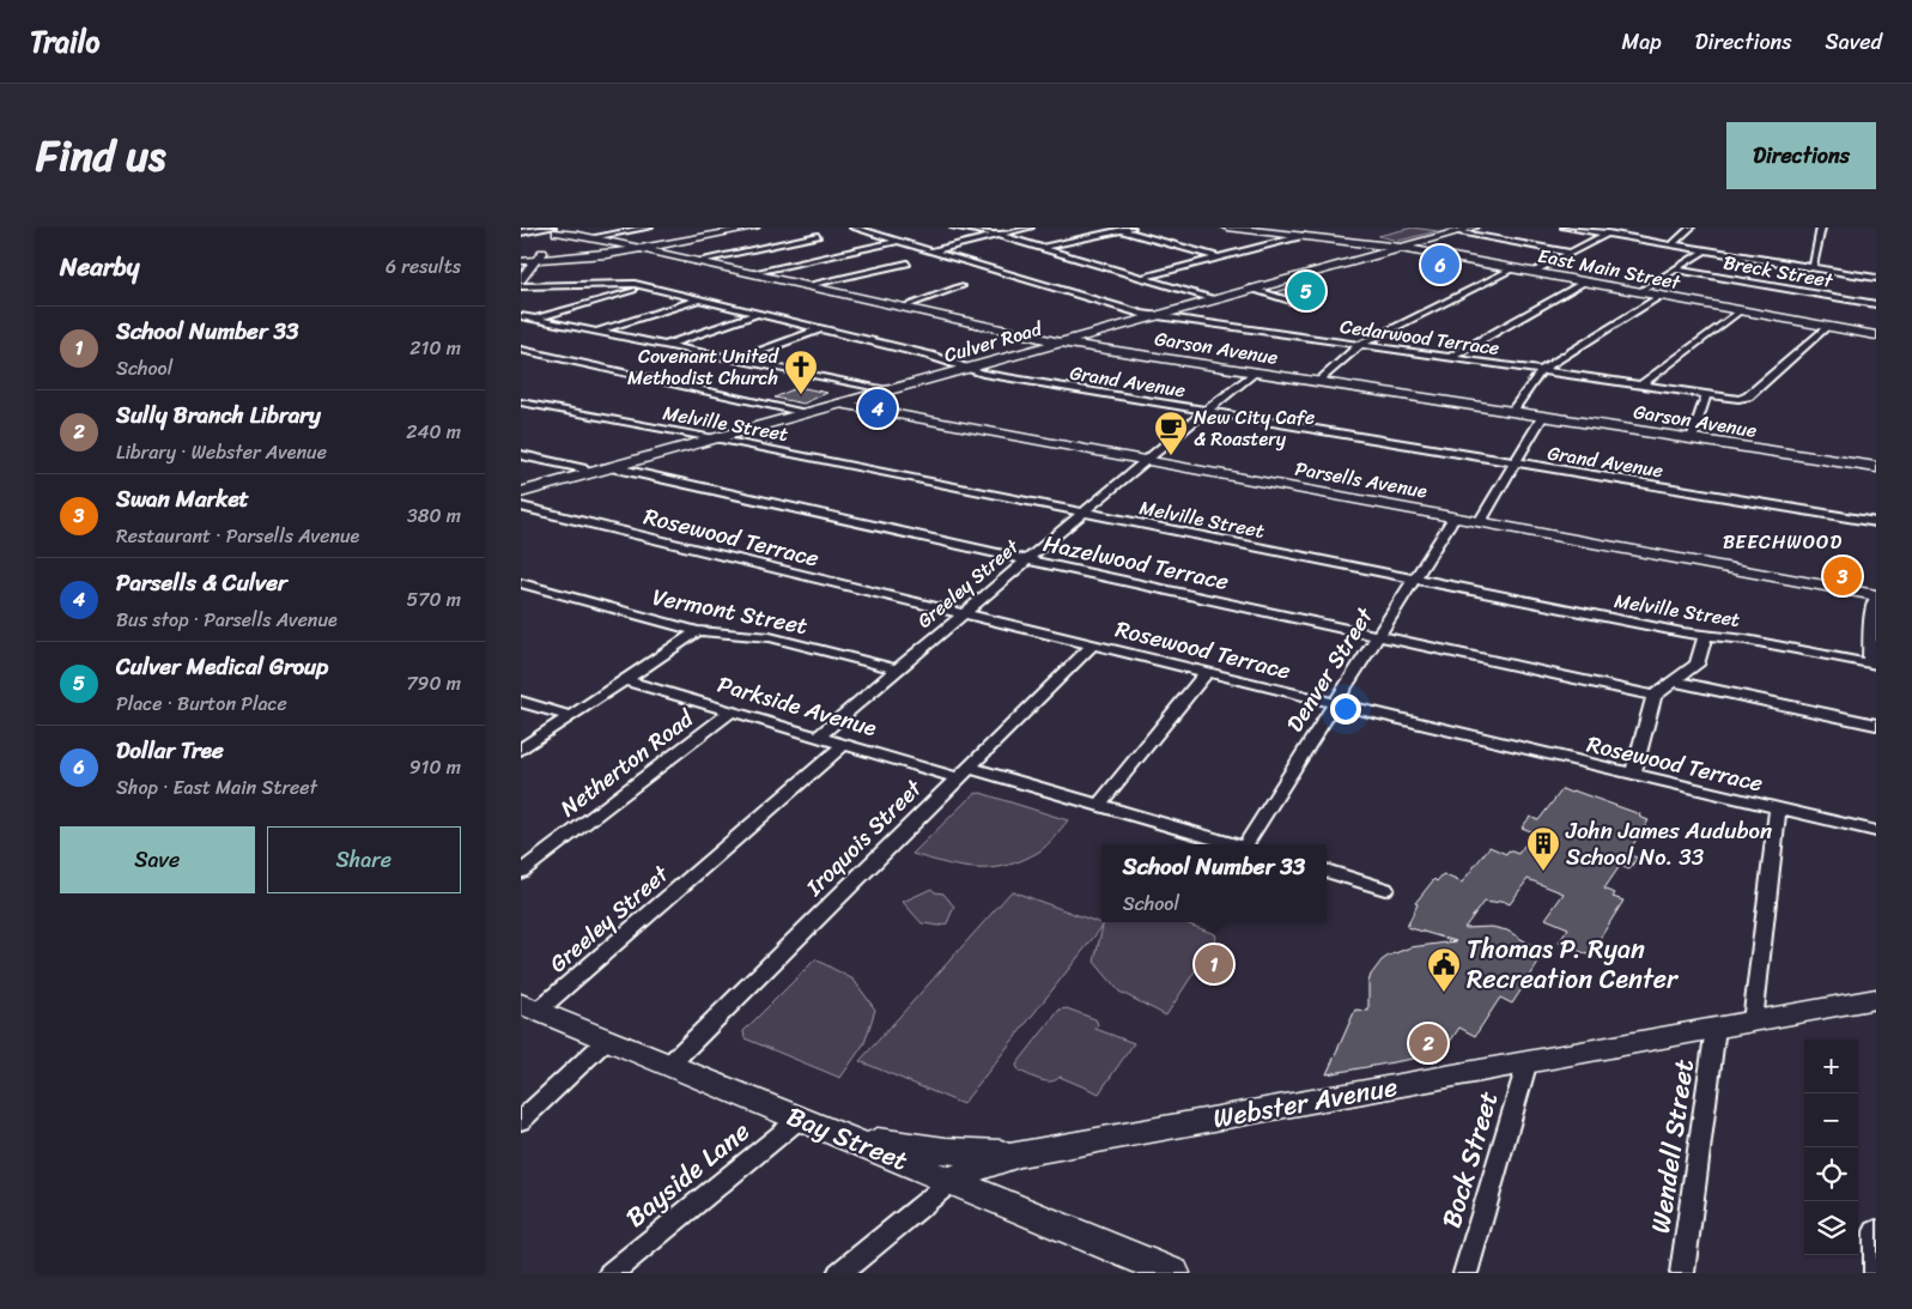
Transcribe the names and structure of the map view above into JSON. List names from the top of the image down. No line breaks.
{"streets":{"main road":["East Main Street","Culver Road"],"street":["Breck Street","Cedarwood Terrace","Garson Avenue","Grand Avenue","Melville Street","Parsells Avenue","Rosewood Terrace","Hazelwood Terrace","Greeley Street","Vermont Street","Denver Street","Parkside Avenue","Netherton Road","Iroquois Street","Webster Avenue","Bay Street","Wendell Street","Bock Street","Bayside Lane"]},"crossings":[["East Main Street","Cedarwood Terrace"],["East Main Street","Culver Road"],["Cedarwood Terrace","Culver Road"],["Culver Road","Garson Avenue"],["Culver Road","Grand Avenue"],["Culver Road","Melville Street"],["Culver Road","Parsells Avenue"],["Culver Road","Hazelwood Terrace"],["Garson Avenue","Greeley Street"],["Grand Avenue","Greeley Street"],["Melville Street","Greeley Street"],["Melville Street","Denver Street"],["Parsells Avenue","Greeley Street"],["Parsells Avenue","Denver Street"],["Rosewood Terrace","Greeley Street"],["Rosewood Terrace","Denver Street"],["Rosewood Terrace","Iroquois Street"],["Hazelwood Terrace","Greeley Street"],["Hazelwood Terrace","Denver Street"],["Greeley Street","Vermont Street"],["Greeley Street","Parkside Avenue"],["Greeley Street","Bay Street"],["Parkside Avenue","Netherton Road"],["Parkside Avenue","Iroquois Street"],["Iroquois Street","Bay Street"],["Webster Avenue","Bay Street"],["Webster Avenue","Wendell Street"],["Webster Avenue","Bock Street"],["Bay Street","Bayside Lane"]],"districts":["BEECHWOOD"],"places":{"church":["Covenant United Methodist Church"],"cafe":["New City Cafe & Roastery"],"building":["John James Audubon School No. 33"],"public building":["Thomas P. Ryan Recreation Center"]},"page":{"header":"Trailo","nav":["Map","Directions","Saved"],"title":"Find us","buttons":["Directions",["Save","Share"]],"heading":["Nearby","6 results"],"pins":["6","5","4","3","1","2"],"list":[{"mark":"1","name":"School Number 33","note":"School","value":"210 m"},{"mark":"2","name":"Sully Branch Library","note":"Library · Webster Avenue","value":"240 m"},{"mark":"3","name":"Swan Market","note":"Restaurant · Parsells Avenue","value":"380 m"},{"mark":"4","name":"Parsells & Culver","note":"Bus stop · Parsells Avenue","value":"570 m"},{"mark":"5","name":"Culver Medical Group","note":"Place · Burton Place","value":"790 m"},{"mark":"6","name":"Dollar Tree","note":"Shop · East Main Street","value":"910 m"}],"popup":["School Number 33","School"],"map_buttons":["+","−"]}}
